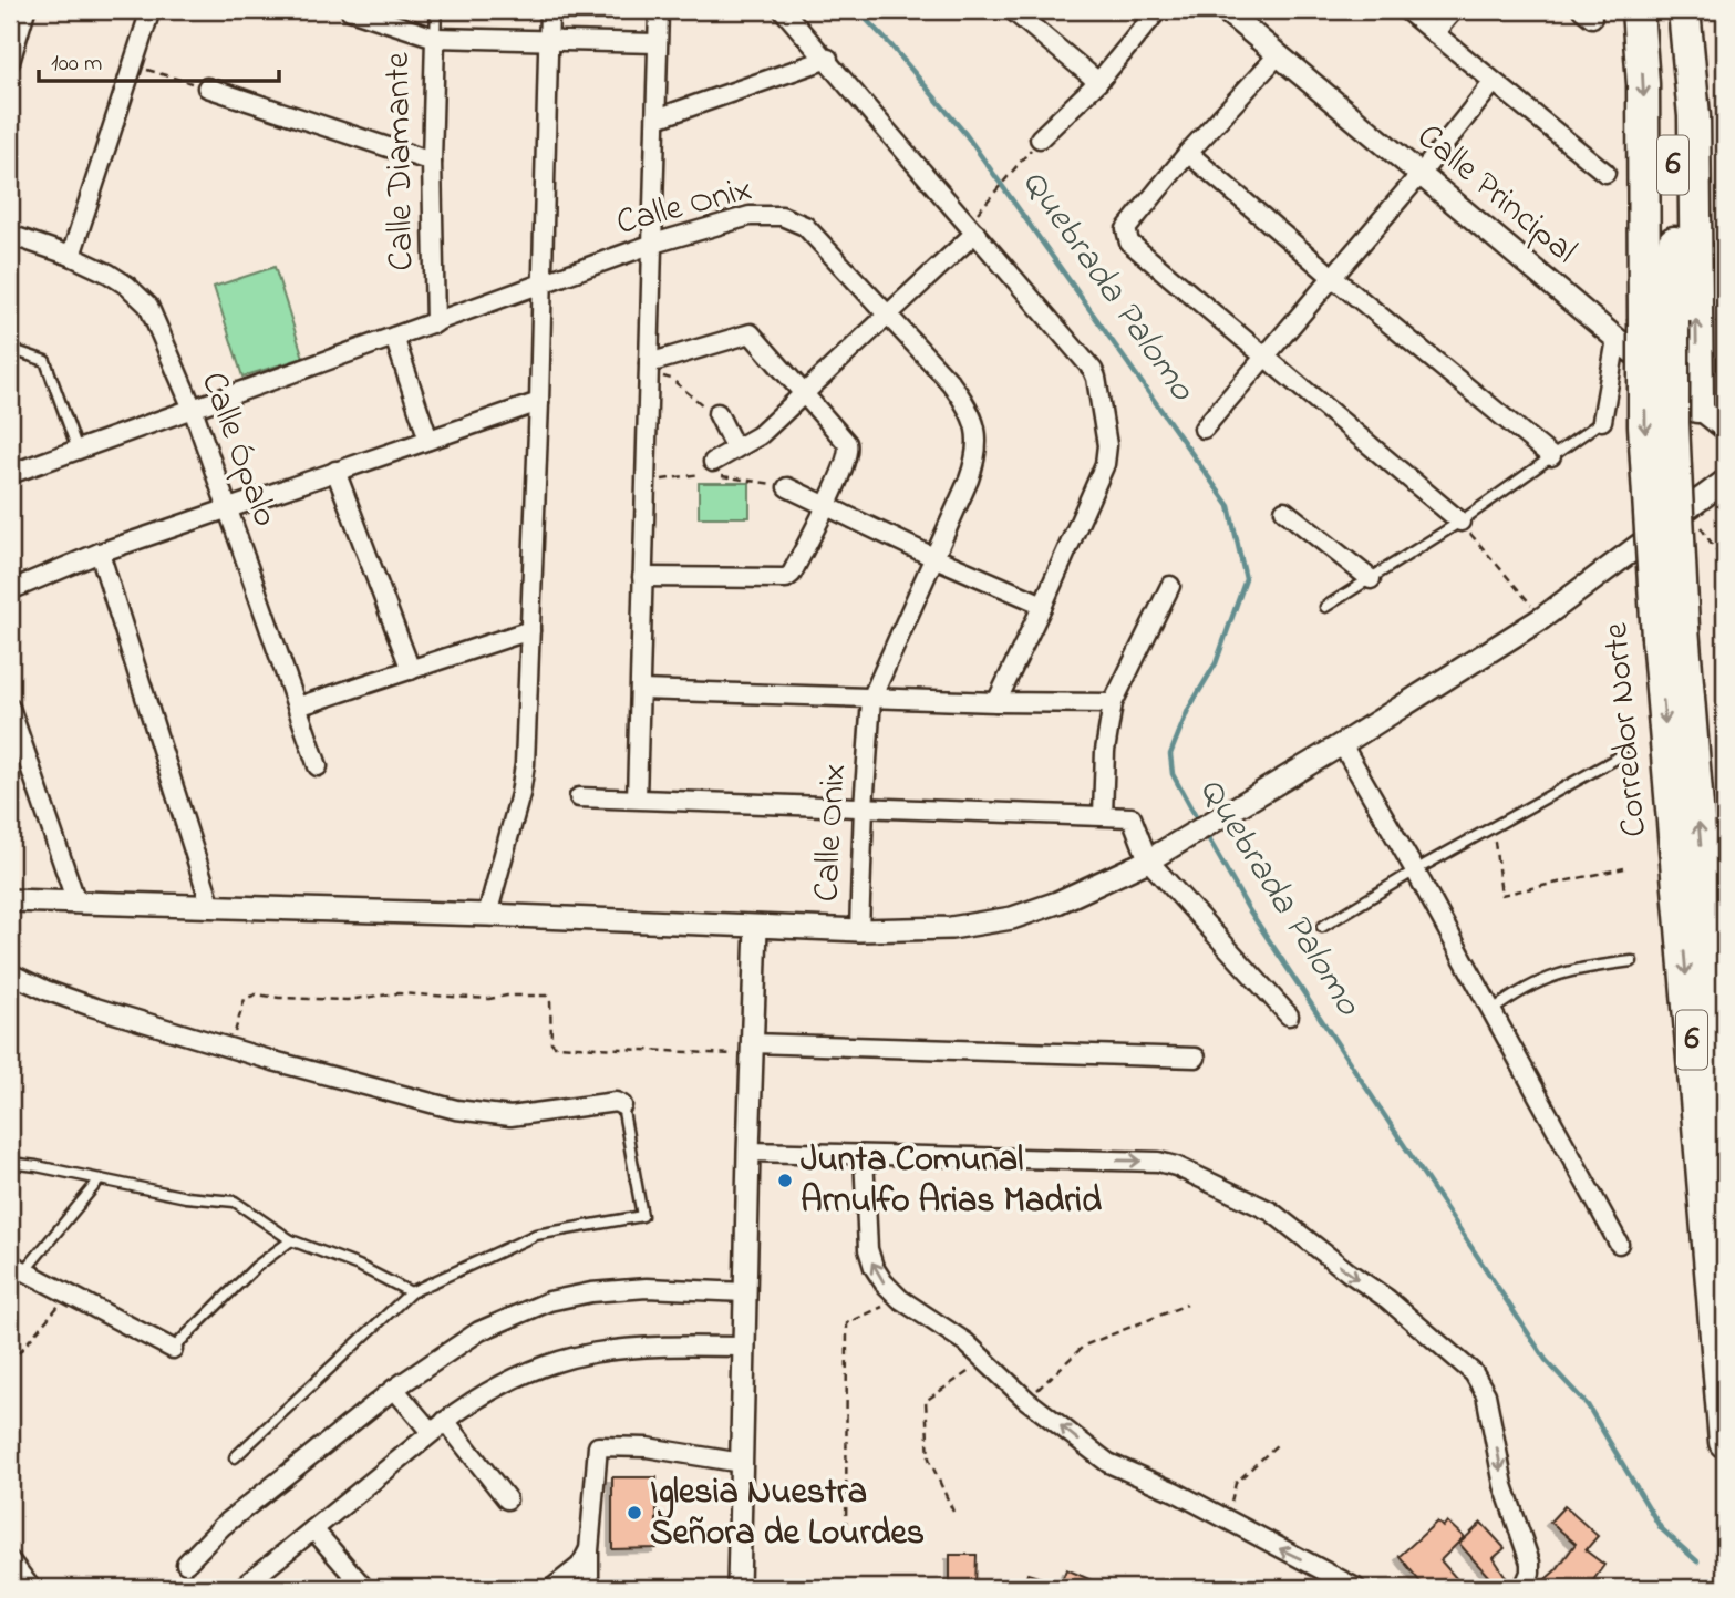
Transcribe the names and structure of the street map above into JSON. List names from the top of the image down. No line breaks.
{"streets":{"highway":["6","Corredor Norte"],"street":["Calle Diamante","Calle Principal","Calle Onix","Calle Ópalo"]},"crossings":[["Calle Diamante","Calle Onix"],["Calle Onix","Calle Ópalo"]],"water":["Quebrada Palomo"],"places":["Junta Comunal Arnulfo Arias Madrid","Iglesia Nuestra Señora de Lourdes"],"scale_bar":"100 m"}
